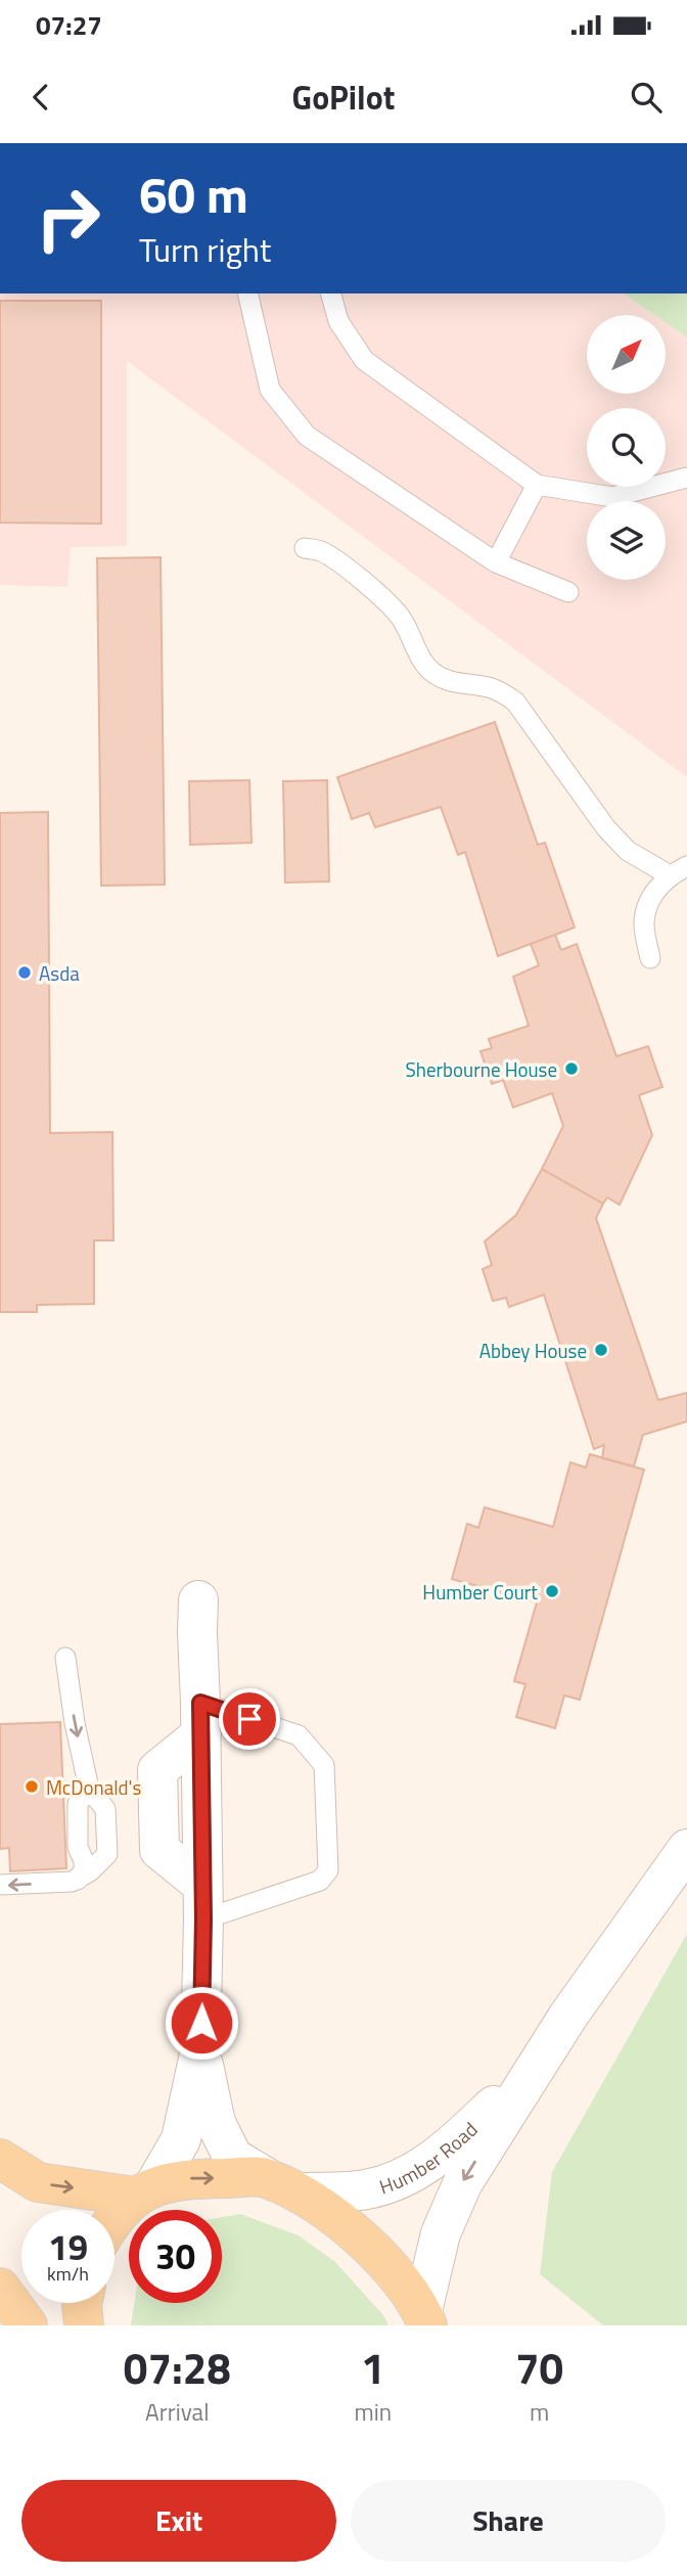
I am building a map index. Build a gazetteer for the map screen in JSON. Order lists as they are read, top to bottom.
{
  "streets": {
    "main road": ["Humber Road"]
  },
  "places": [
    "Asda",
    "Sherbourne House",
    "Abbey House",
    "Humber Court",
    "McDonald's"
  ],
  "north": "top right",
  "page": {
    "status": "07:27",
    "header": "GoPilot",
    "turn": ["60 m", "Turn right"],
    "speed": "19 km/h",
    "limit": "30",
    "eta": [
      "07:28",
      "Arrival",
      "1",
      "min",
      "70",
      "m"
    ],
    "buttons": ["Exit", "Share"]
  }
}
